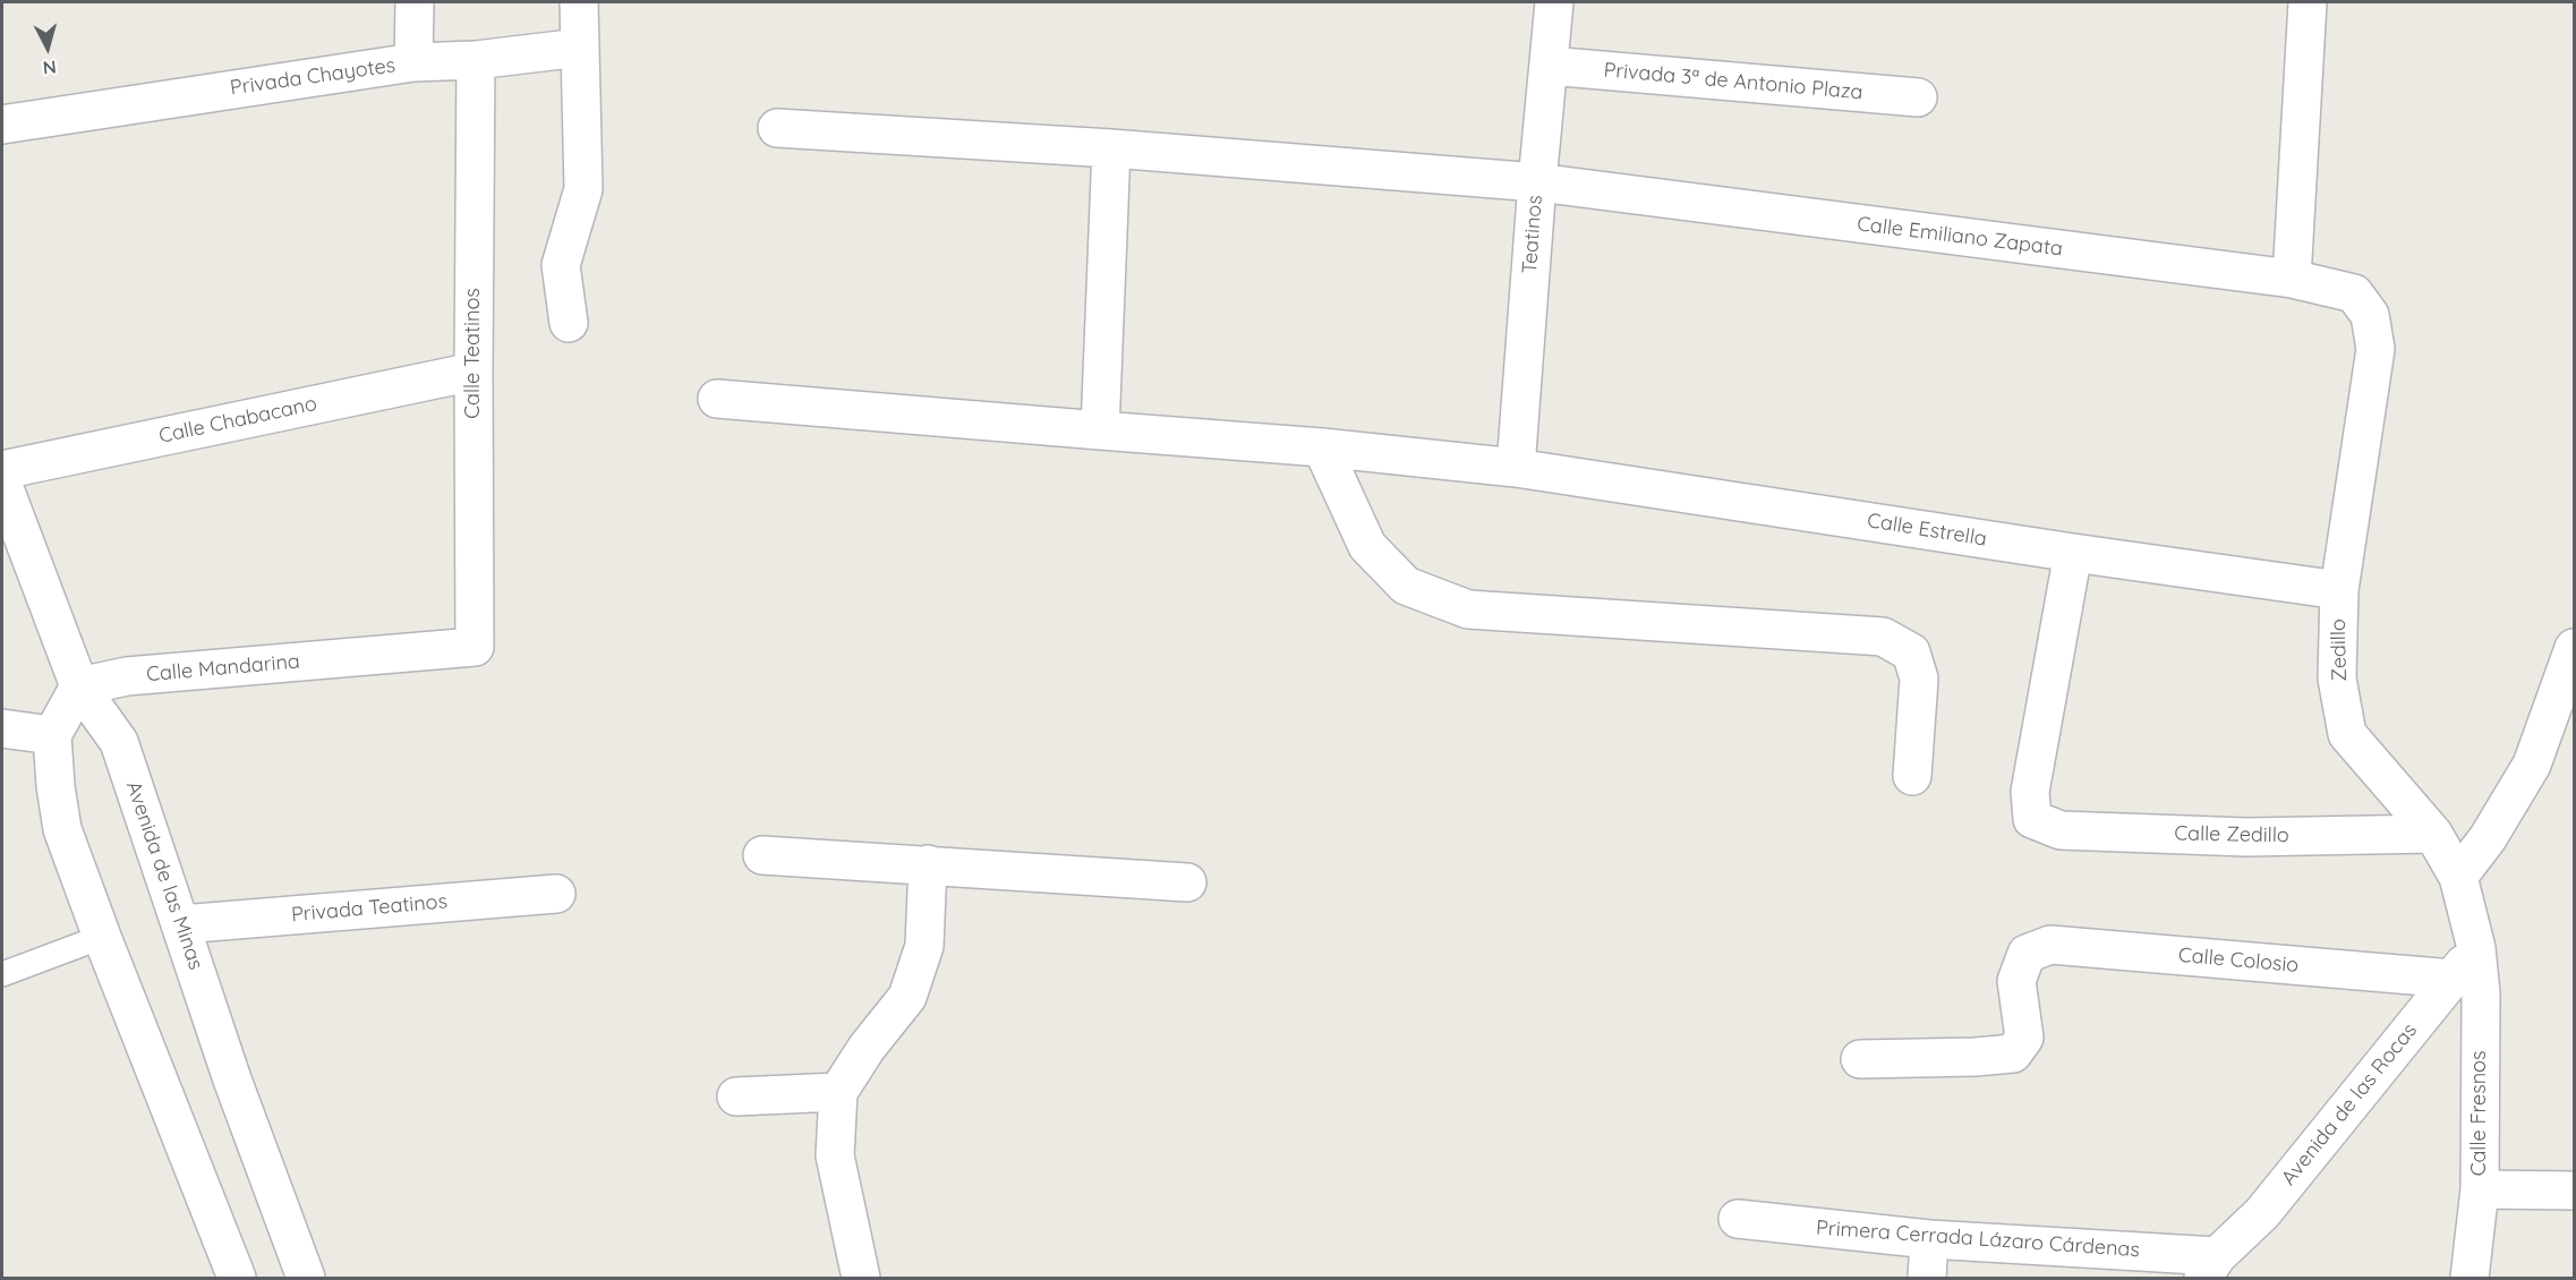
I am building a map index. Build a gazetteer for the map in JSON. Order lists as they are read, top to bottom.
{
  "streets": {
    "street": [
      "Privada Chayotes",
      "Privada 3ª de Antonio Plaza",
      "Teatinos",
      "Calle Emiliano Zapata",
      "Calle Teatinos",
      "Calle Chabacano",
      "Calle Estrella",
      "Zedillo",
      "Calle Mandarina",
      "Calle Zedillo",
      "Avenida de las Minas",
      "Privada Teatinos",
      "Calle Colosio",
      "Avenida de las Rocas",
      "Calle Fresnos",
      "Primera Cerrada Lázaro Cárdenas"
    ]
  },
  "crossings": [
    ["Privada Chayotes", "Calle Teatinos"],
    ["Privada 3ª de Antonio Plaza", "Teatinos"],
    ["Teatinos", "Calle Emiliano Zapata"],
    ["Teatinos", "Calle Estrella"],
    ["Calle Emiliano Zapata", "Zedillo"],
    ["Calle Teatinos", "Calle Chabacano"],
    ["Calle Teatinos", "Calle Mandarina"],
    ["Calle Estrella", "Zedillo"],
    ["Calle Estrella", "Calle Zedillo"],
    ["Zedillo", "Calle Zedillo"],
    ["Zedillo", "Avenida de las Rocas"],
    ["Zedillo", "Calle Fresnos"],
    ["Calle Mandarina", "Avenida de las Minas"],
    ["Avenida de las Minas", "Privada Teatinos"],
    ["Calle Colosio", "Avenida de las Rocas"],
    ["Avenida de las Rocas", "Calle Fresnos"],
    ["Avenida de las Rocas", "Primera Cerrada Lázaro Cárdenas"]
  ],
  "north": "bottom"
}
